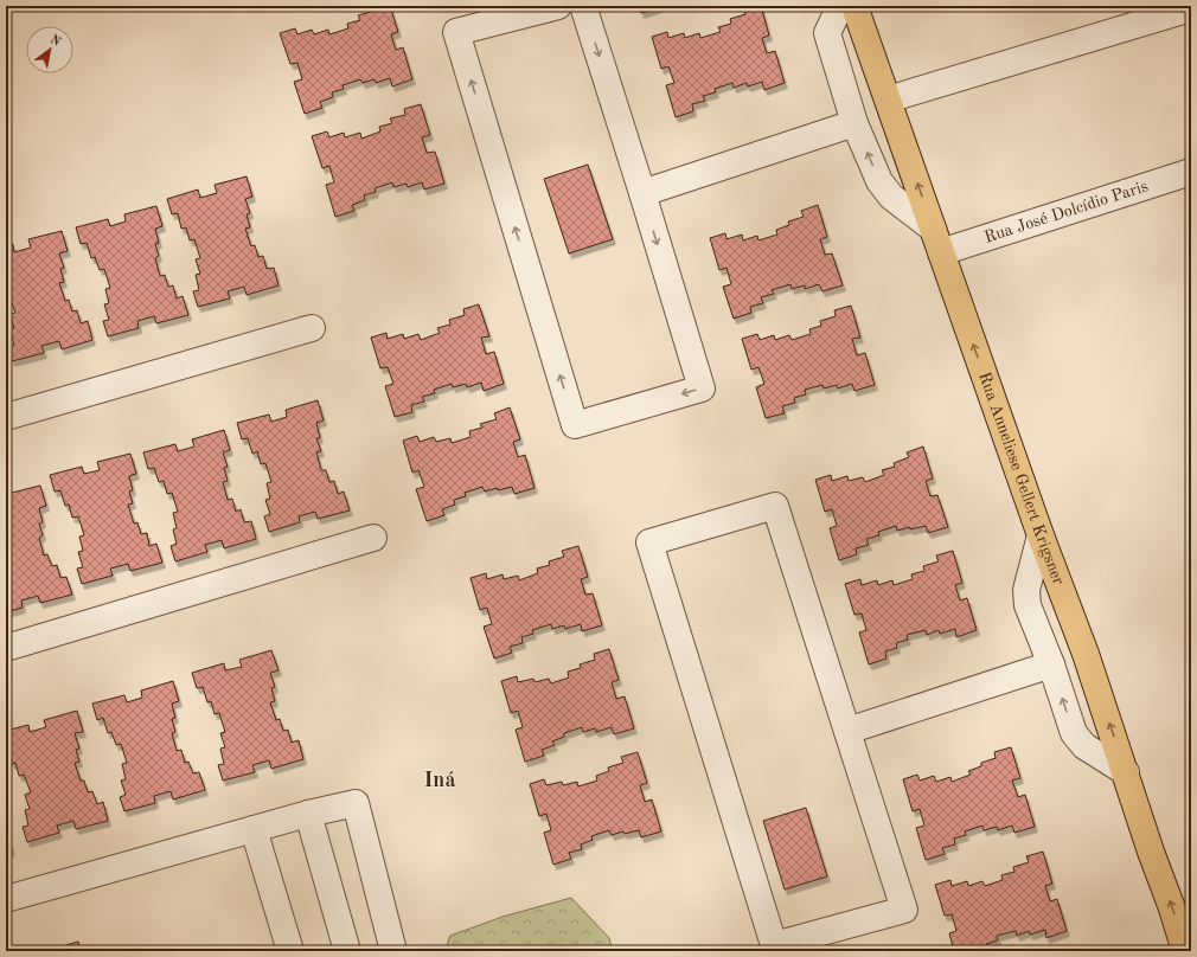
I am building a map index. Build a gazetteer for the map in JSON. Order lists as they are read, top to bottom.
{
  "streets": {
    "main road": ["Rua Anneliese Gellert Krigsner"],
    "street": ["Rua José Dolcídio Paris"]
  },
  "crossings": [
    ["Rua José Dolcídio Paris", "Rua Anneliese Gellert Krigsner"]
  ],
  "one_way": ["Rua Anneliese Gellert Krigsner"],
  "districts": ["Iná"],
  "north": "top right"
}
